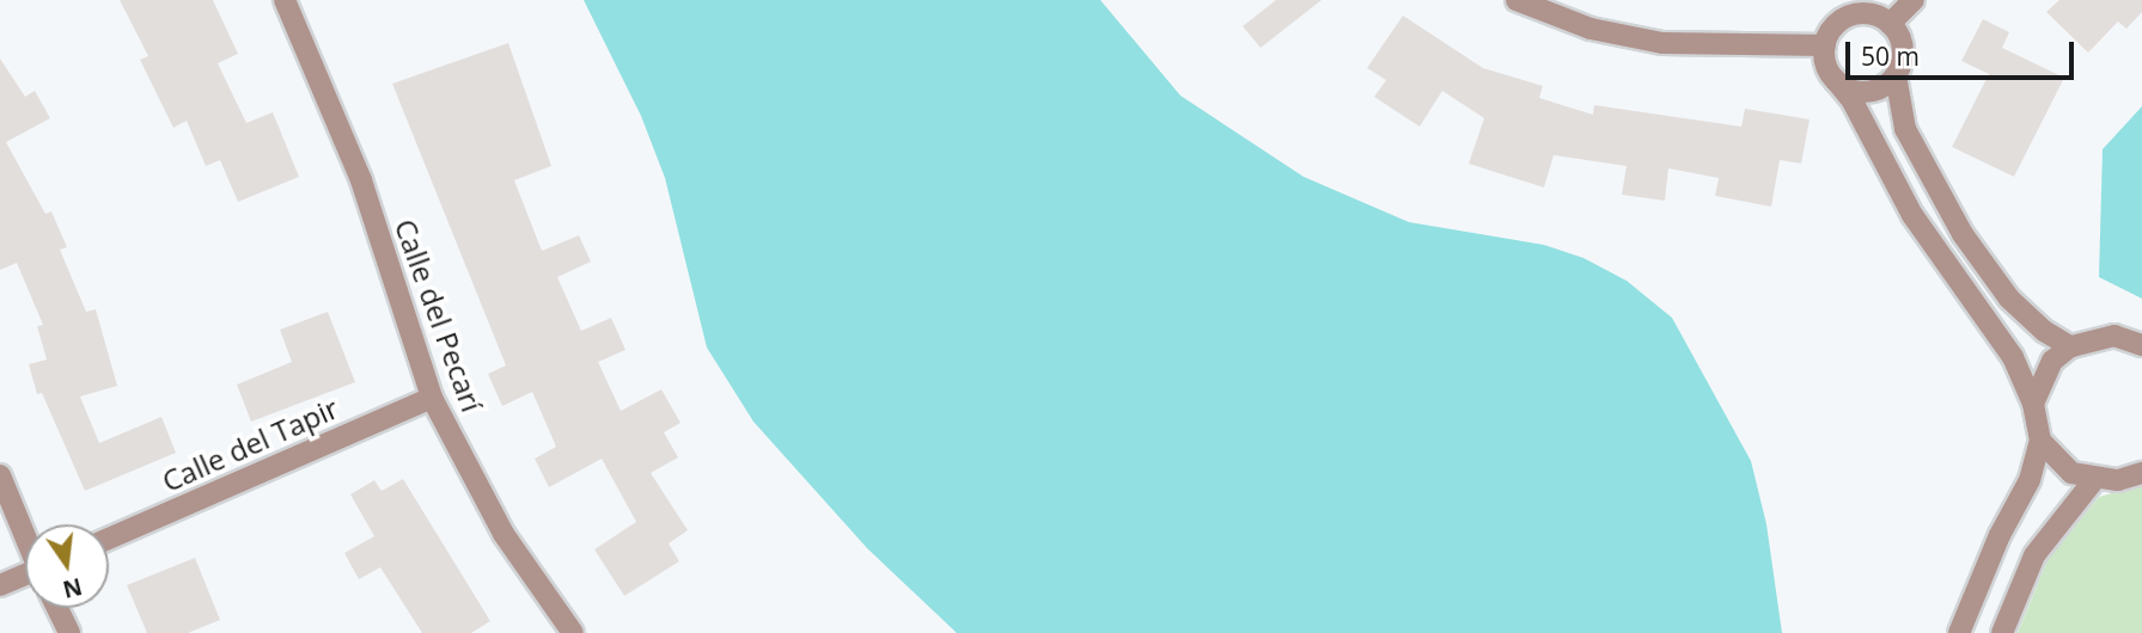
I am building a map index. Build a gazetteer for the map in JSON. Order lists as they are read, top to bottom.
{
  "streets": {
    "street": ["Calle del Pecarí", "Calle del Tapir"]
  },
  "crossings": [
    ["Calle del Pecarí", "Calle del Tapir"]
  ],
  "scale_bar": "50 m",
  "north": "bottom"
}
